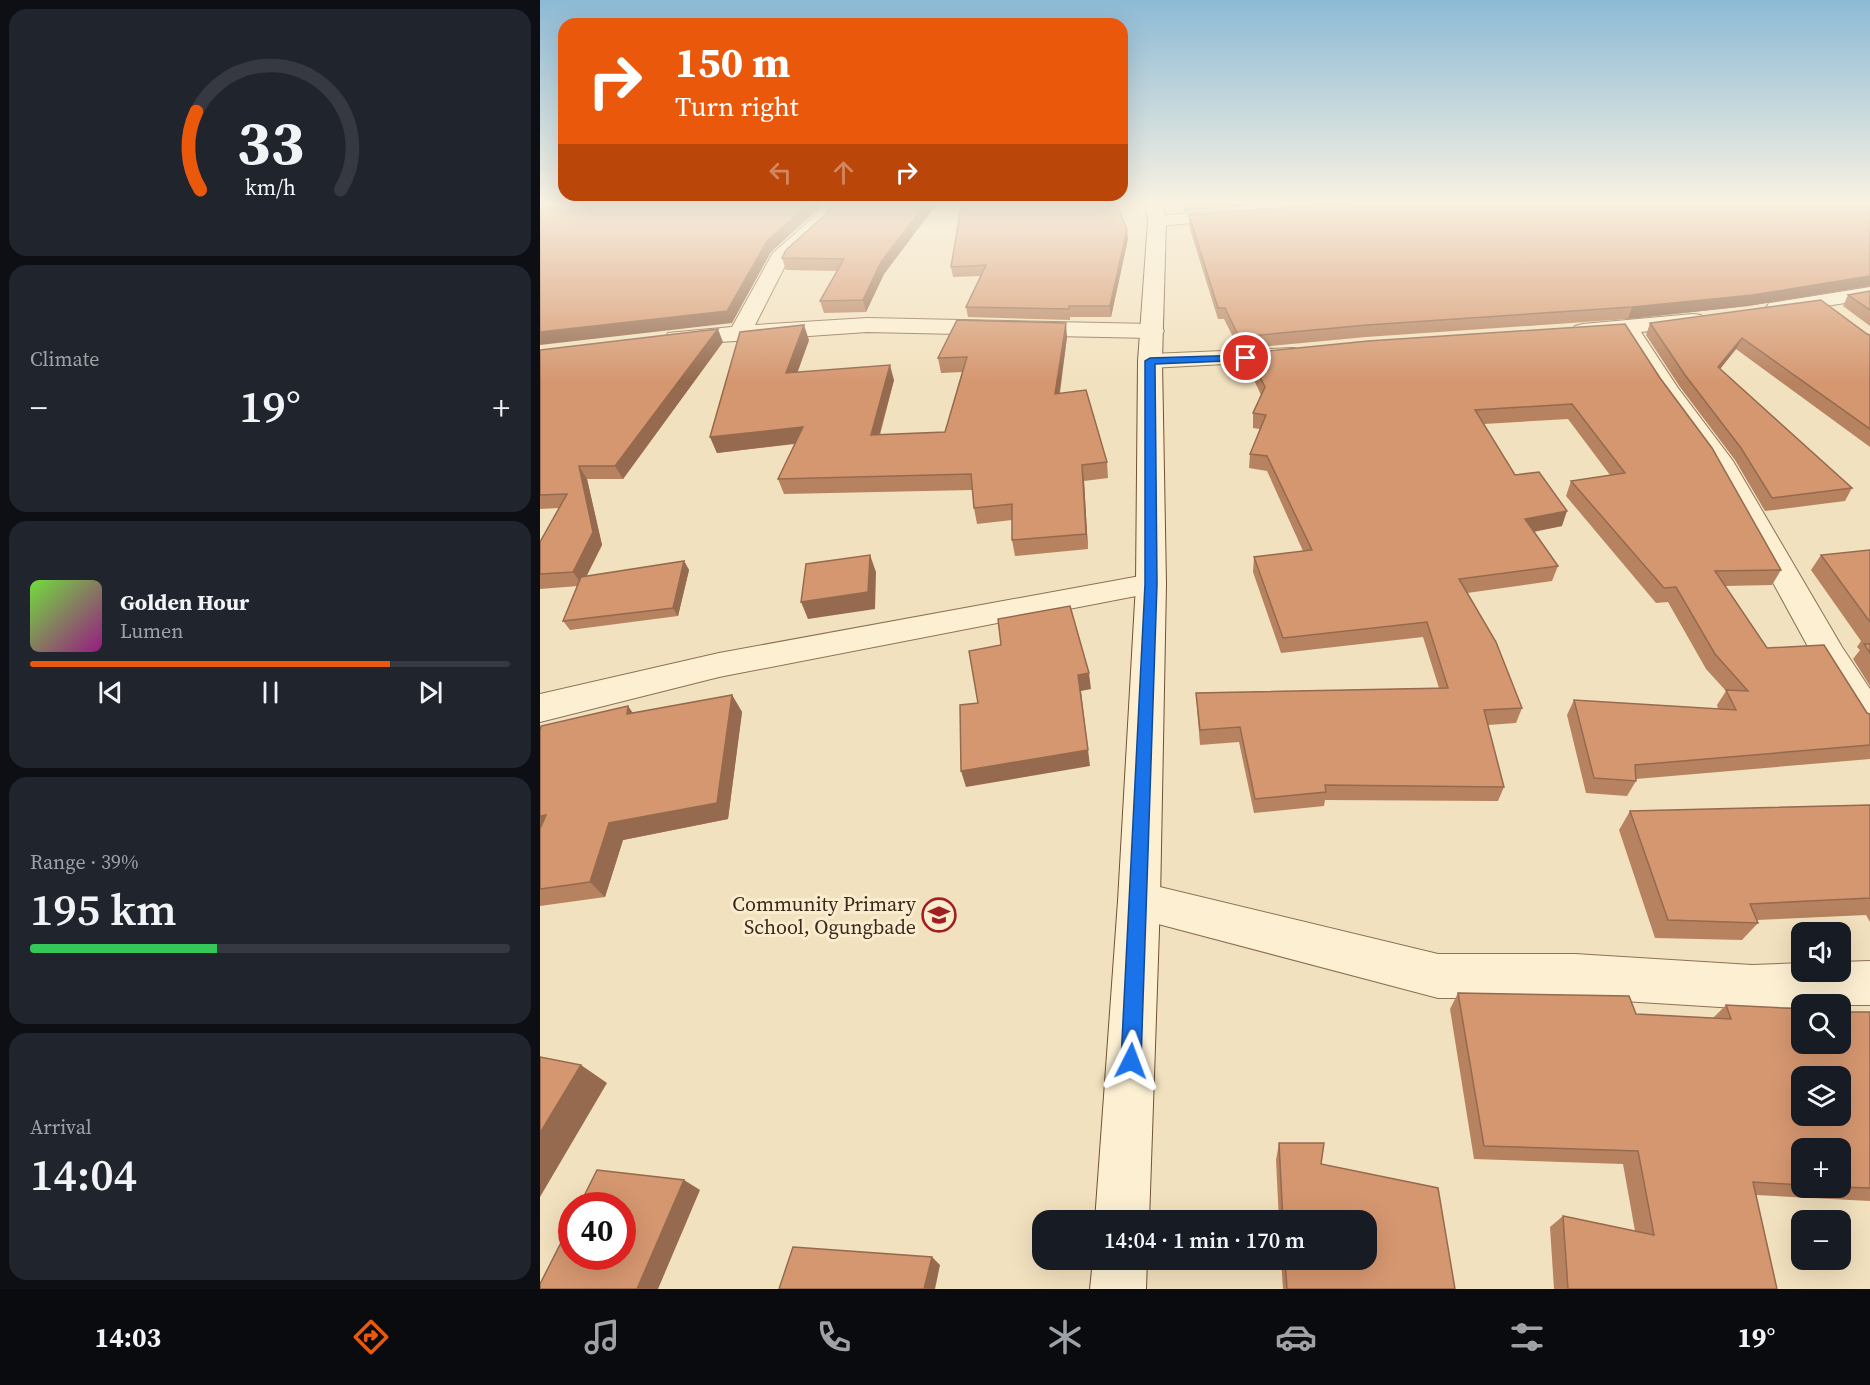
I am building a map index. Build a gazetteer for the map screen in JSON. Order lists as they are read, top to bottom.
{
  "places": {
    "school or university": ["Community Primary School, Ogungbade"]
  },
  "page": {
    "turn": ["150 m", "Turn right"],
    "tile": [
      "Climate",
      ["Range · 39%", "195 km"],
      ["Arrival", "14:04"]
    ],
    "heat": ["−", "19°", "+"],
    "song": ["Golden Hour", "Lumen"],
    "map_buttons": ["+", "−"],
    "limit": "40",
    "trip": "14:04 · 1 min · 170 m",
    "tabs": ["14:03", "19°"],
    "gauge": ["33", "km/h"]
  }
}
